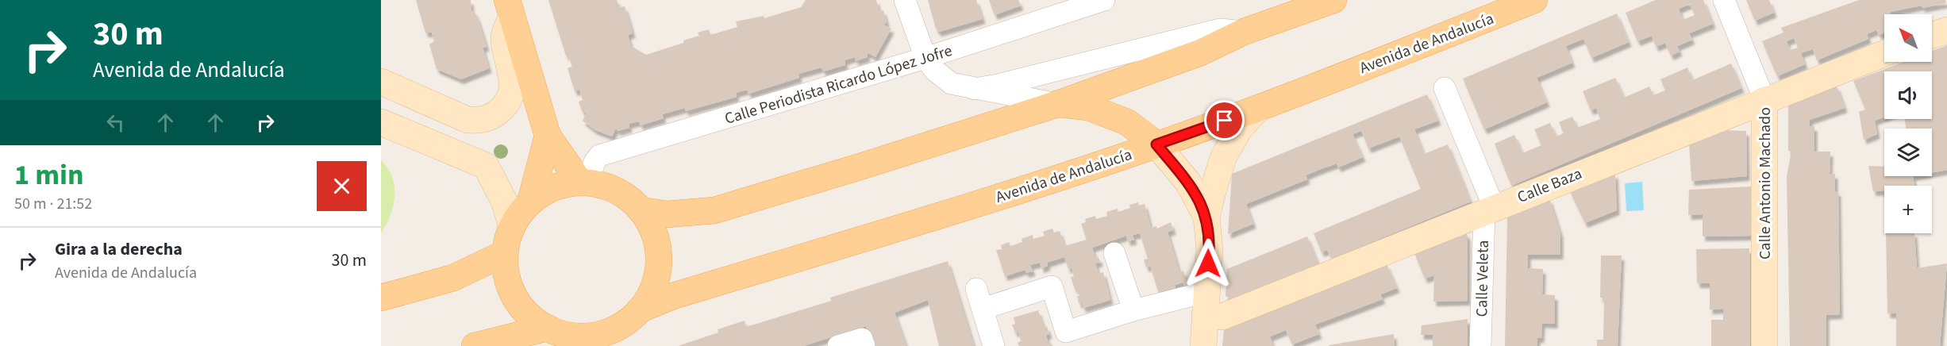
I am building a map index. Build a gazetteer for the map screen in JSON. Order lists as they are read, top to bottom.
{
  "streets": {
    "main road": ["Avenida de Andalucía"],
    "street": [
      "Calle Periodista Ricardo López Jofre",
      "Calle Antonio Machado",
      "Calle Baza",
      "Calle Veleta"
    ]
  },
  "crossings": [
    ["Avenida de Andalucía", "Calle Periodista Ricardo López Jofre"],
    ["Calle Antonio Machado", "Calle Baza"],
    ["Calle Baza", "Calle Veleta"]
  ],
  "north": "top left",
  "page": {
    "turn": ["30 m", "Avenida de Andalucía"],
    "map_buttons": "+",
    "heading": ["1 min", "50 m · 21:52"],
    "list": [
      {
        "name": "Gira a la derecha",
        "note": "Avenida de Andalucía",
        "value": "30 m"
      }
    ]
  }
}
